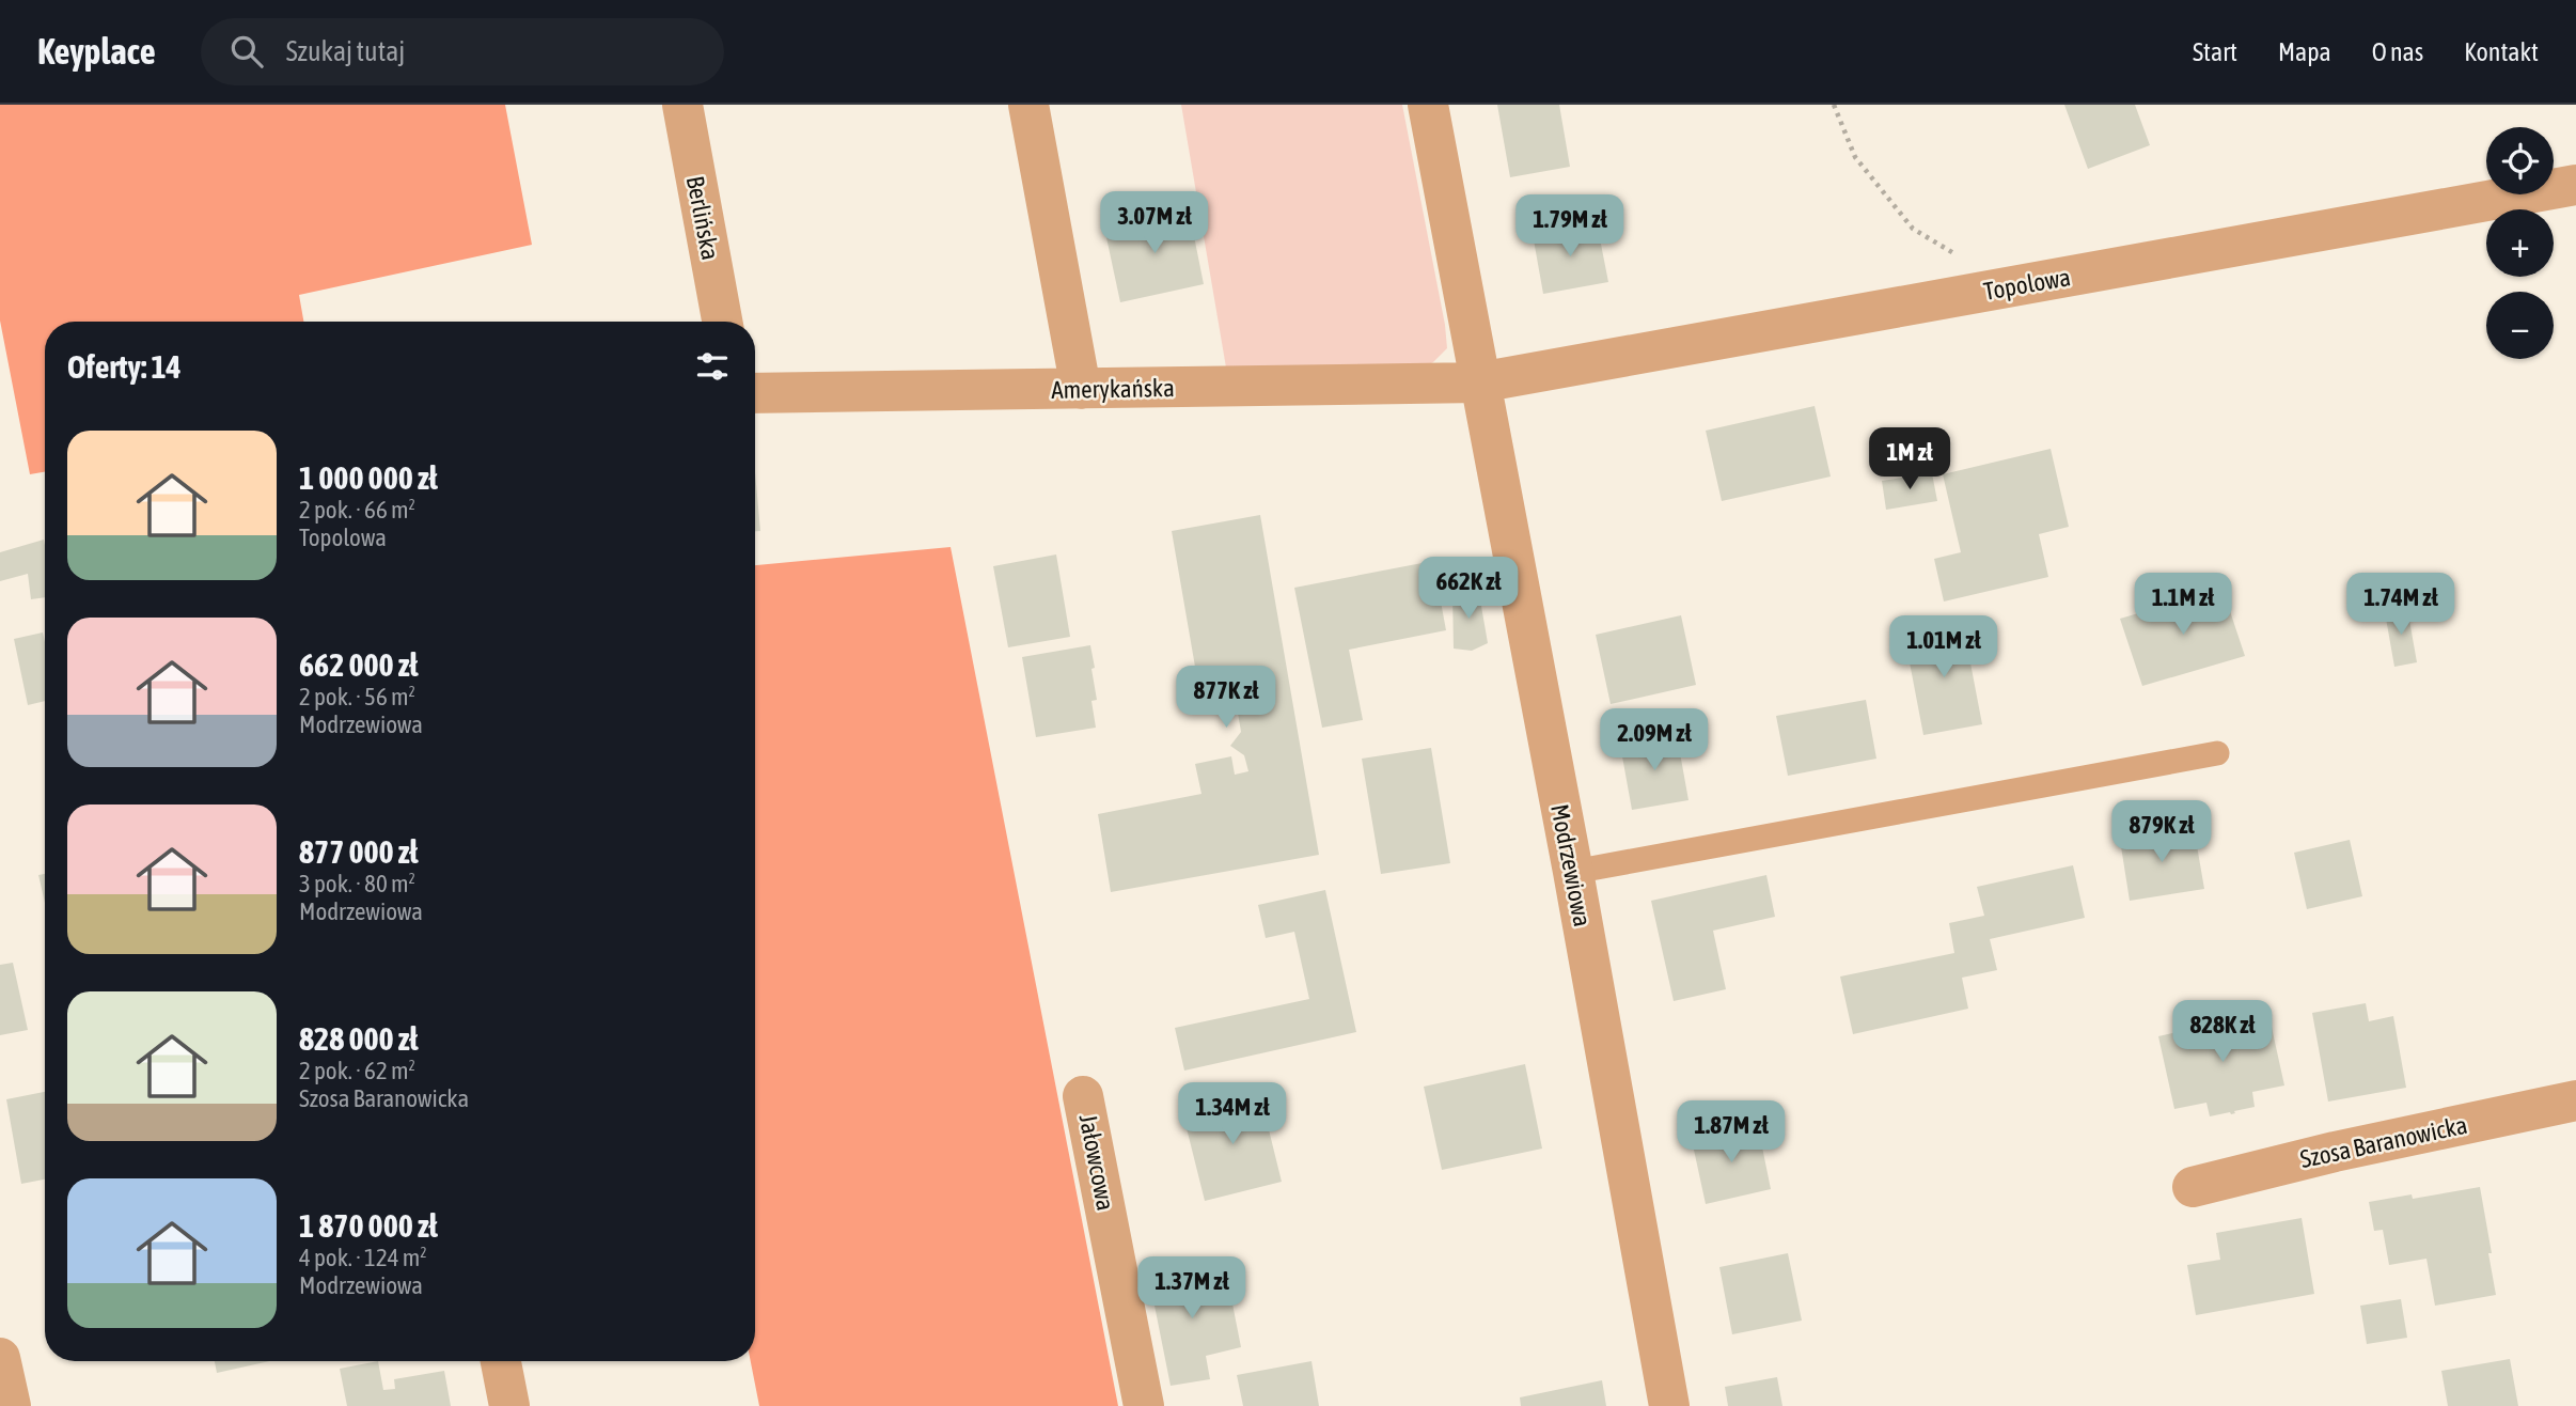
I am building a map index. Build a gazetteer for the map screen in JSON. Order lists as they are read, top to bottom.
{
  "streets": {
    "street": [
      "Berlińska",
      "Topolowa",
      "Amerykańska",
      "Modrzewiowa",
      "Szosa Baranowicka",
      "Jałowcowa"
    ]
  },
  "crossings": [
    ["Topolowa", "Amerykańska"],
    ["Topolowa", "Modrzewiowa"],
    ["Amerykańska", "Modrzewiowa"]
  ],
  "page": {
    "header": "Keyplace",
    "search": "Szukaj tutaj",
    "nav": [
      "Start",
      "Mapa",
      "O nas",
      "Kontakt"
    ],
    "map_buttons": ["+", "−"],
    "price": [
      "3.07M zł",
      "1.79M zł",
      "1M zł",
      "662K zł",
      "1.1M zł",
      "1.74M zł",
      "1.01M zł",
      "877K zł",
      "2.09M zł",
      "879K zł",
      "828K zł",
      "1.34M zł",
      "1.87M zł",
      "1.37M zł"
    ],
    "heading": "Oferty: 14",
    "list": [
      {
        "name": "1 000 000 zł",
        "note": "2 pok. · 66 m² · Topolowa"
      },
      {
        "name": "662 000 zł",
        "note": "2 pok. · 56 m² · Modrzewiowa"
      },
      {
        "name": "877 000 zł",
        "note": "3 pok. · 80 m² · Modrzewiowa"
      },
      {
        "name": "828 000 zł",
        "note": "2 pok. · 62 m² · Szosa Baranowicka"
      },
      {
        "name": "1 870 000 zł",
        "note": "4 pok. · 124 m² · Modrzewiowa"
      }
    ]
  }
}
